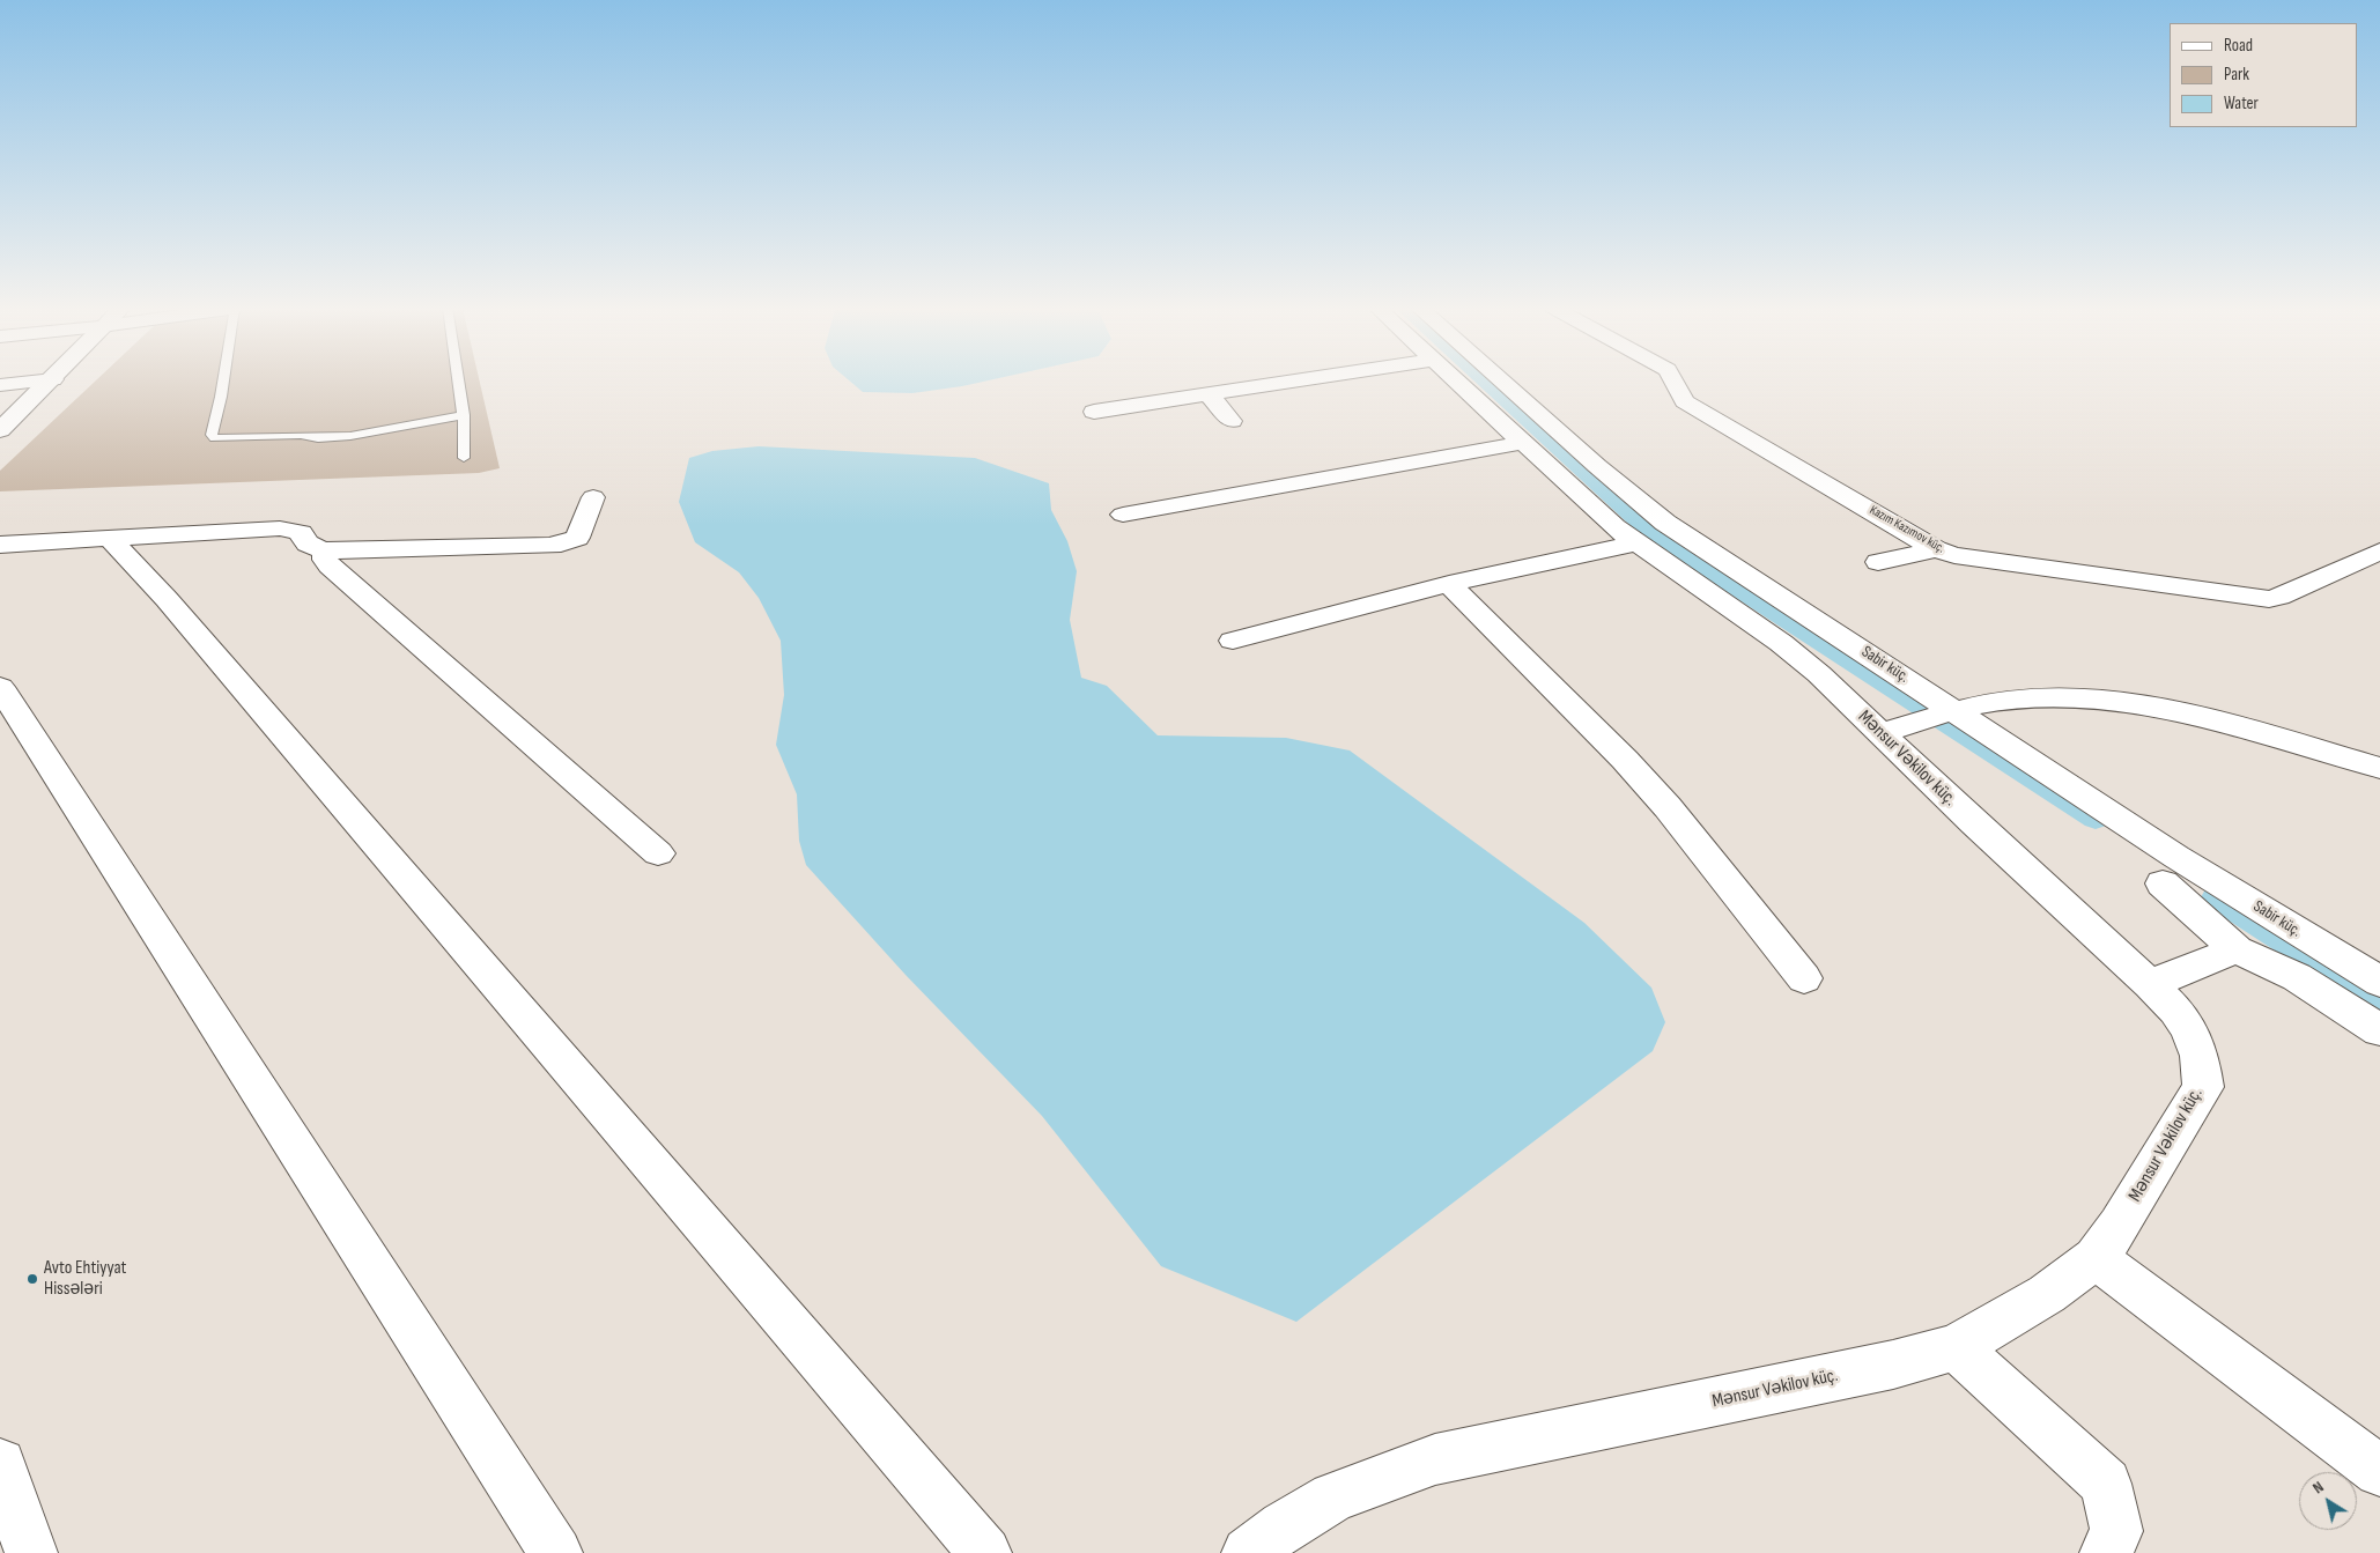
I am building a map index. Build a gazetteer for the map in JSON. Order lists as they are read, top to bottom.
{
  "streets": {
    "street": ["Kazım Kazımov küç.", "Sabir küç.", "Mənsur Vəkilov küç."]
  },
  "places": ["Avto Ehtiyyat Hissələri"],
  "legend": ["Road", "Park", "Water"],
  "north": "top left"
}
